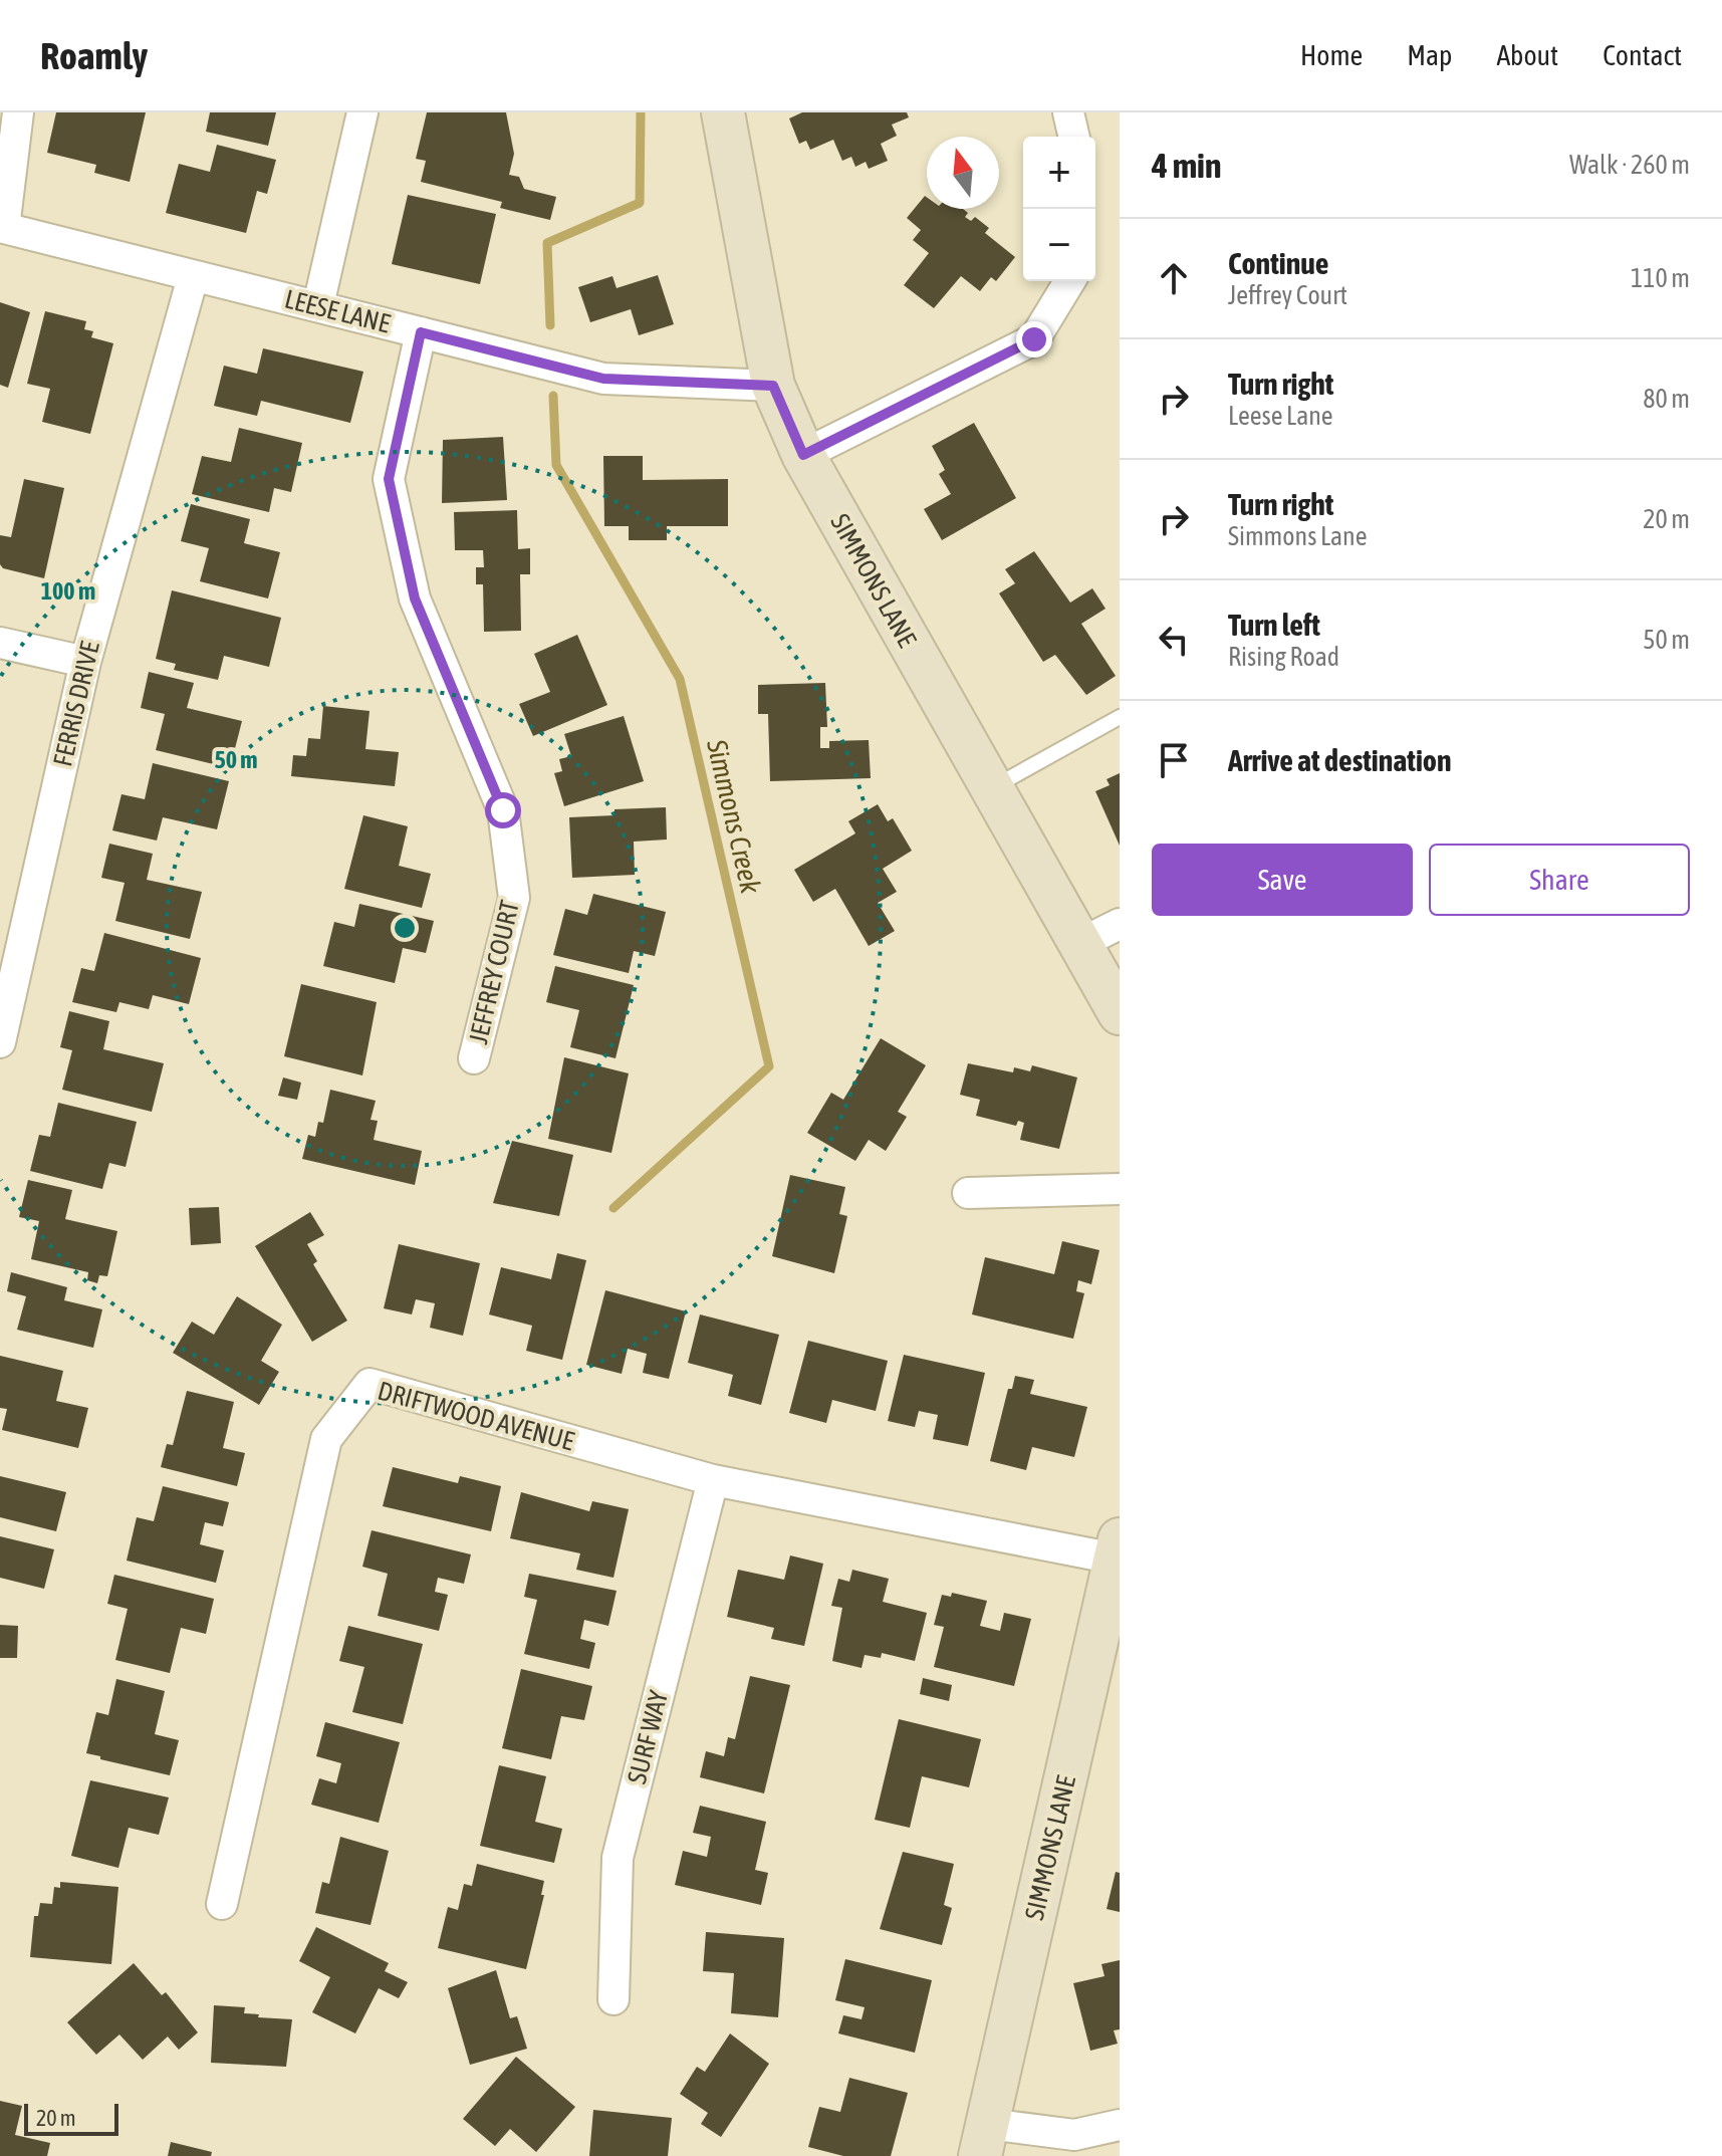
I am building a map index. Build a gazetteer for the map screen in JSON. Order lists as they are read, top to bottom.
{
  "streets": {
    "street": [
      "LEESE LANE",
      "SIMMONS LANE",
      "FERRIS DRIVE",
      "JEFFREY COURT",
      "DRIFTWOOD AVENUE",
      "SURF WAY"
    ]
  },
  "crossings": [
    ["LEESE LANE", "SIMMONS LANE"],
    ["LEESE LANE", "FERRIS DRIVE"],
    ["LEESE LANE", "JEFFREY COURT"],
    ["SIMMONS LANE", "DRIFTWOOD AVENUE"],
    ["DRIFTWOOD AVENUE", "SURF WAY"]
  ],
  "water": ["Simmons Creek"],
  "scale_bar": "20 m",
  "north": "top",
  "page": {
    "header": "Roamly",
    "nav": [
      "Home",
      "Map",
      "About",
      "Contact"
    ],
    "heading": ["4 min", "Walk · 260 m"],
    "map_buttons": ["+", "−"],
    "list": [
      ["Continue", "Jeffrey Court", "110 m"],
      ["Turn right", "Leese Lane", "80 m"],
      ["Turn right", "Simmons Lane", "20 m"],
      ["Turn left", "Rising Road", "50 m"],
      "Arrive at destination"
    ],
    "buttons": ["Save", "Share"],
    "scale": "20 m"
  },
  "rings": ["100 m", "50 m"]
}
